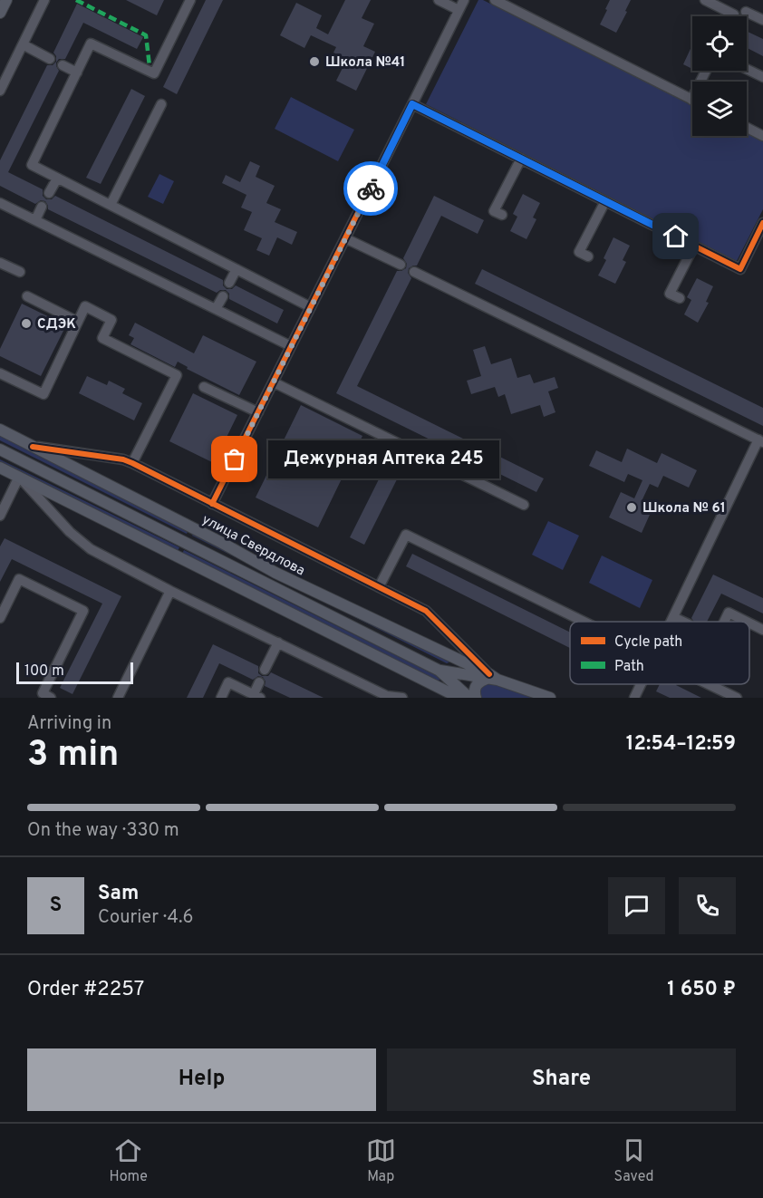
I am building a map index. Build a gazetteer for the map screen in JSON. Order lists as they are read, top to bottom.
{
  "streets": {
    "main road": ["улица Свердлова"]
  },
  "places": [
    "Школа №41",
    "СДЭК",
    "Дежурная Аптека 245",
    "Школа № 61"
  ],
  "legend": ["Cycle path", "Path"],
  "scale_bar": "100 m",
  "page": {
    "bubble": "Дежурная Аптека 245",
    "scale": "100 m",
    "heading": ["3 min", "Arriving in", "12:54–12:59"],
    "panel": [
      "Sam",
      "Courier · 4.6",
      "Order #2257",
      "1 650 ₽"
    ],
    "bar": "On the way · 330 m",
    "round": "S",
    "buttons": ["Help", "Share"],
    "tabs": ["Home", "Map", "Saved"]
  }
}
